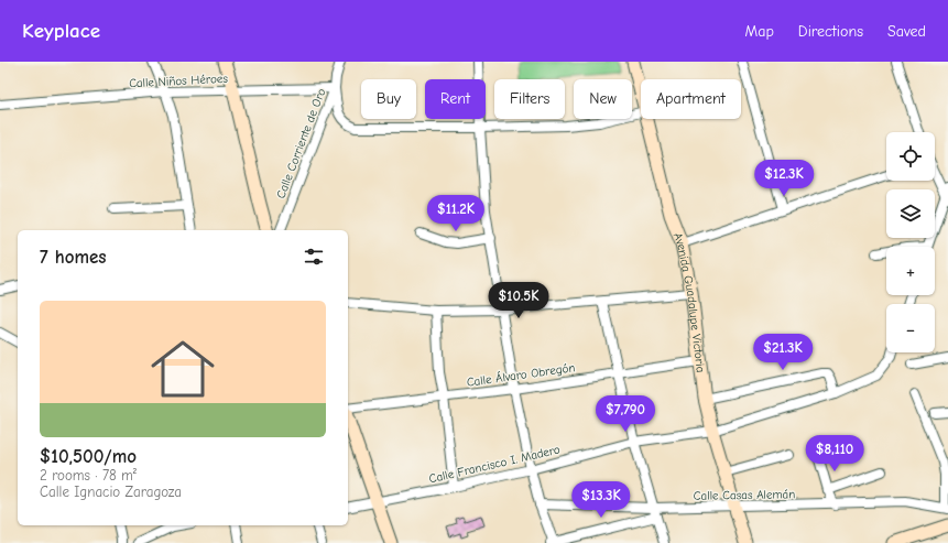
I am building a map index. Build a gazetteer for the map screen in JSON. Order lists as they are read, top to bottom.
{
  "streets": {
    "street": [
      "Calle Niños Héroes",
      "Calle Corriente de Oro",
      "Avenida Guadalupe Victoria",
      "Calle Álvaro Obregón",
      "Calle Francisco I. Madero",
      "Calle Casas Alemán"
    ]
  },
  "crossings": [
    ["Calle Niños Héroes", "Calle Corriente de Oro"],
    ["Avenida Guadalupe Victoria", "Calle Álvaro Obregón"],
    ["Avenida Guadalupe Victoria", "Calle Francisco I. Madero"],
    ["Avenida Guadalupe Victoria", "Calle Casas Alemán"]
  ],
  "page": {
    "header": "Keyplace",
    "nav": ["Map", "Directions", "Saved"],
    "chip": [
      "Buy",
      "Rent",
      "Filters",
      "New",
      "Apartment"
    ],
    "map_buttons": ["+", "−"],
    "price": [
      "$12.3K",
      "$11.2K",
      "$10.5K",
      "$21.3K",
      "$7,790",
      "$8,110",
      "$13.3K"
    ],
    "heading": "7 homes",
    "list": [
      {
        "name": "$10,500/mo",
        "note": "2 rooms · 78 m² · Calle Ignacio Zaragoza"
      }
    ]
  }
}
